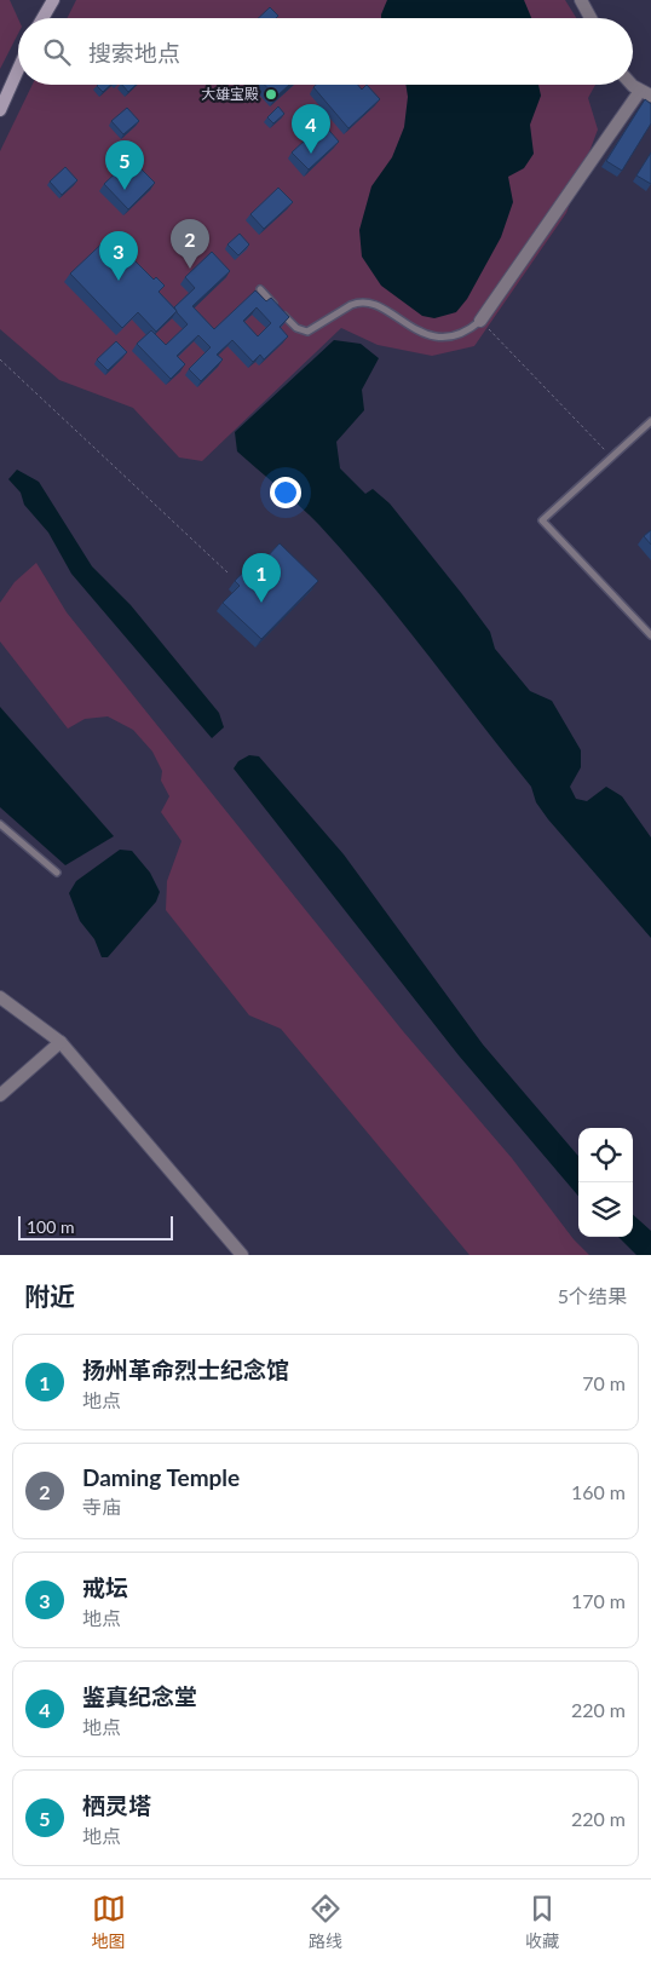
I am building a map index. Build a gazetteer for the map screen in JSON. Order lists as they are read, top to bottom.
{
  "places": ["大雄宝殿"],
  "scale_bar": "100 m",
  "page": {
    "search": "搜索地点",
    "pins": [
      "4",
      "5",
      "2",
      "3",
      "1"
    ],
    "scale": "100 m",
    "heading": ["附近", "5个结果"],
    "list": [
      {
        "mark": "1",
        "name": "扬州革命烈士纪念馆",
        "note": "地点",
        "value": "70 m"
      },
      {
        "mark": "2",
        "name": "Daming Temple",
        "note": "寺庙",
        "value": "160 m"
      },
      {
        "mark": "3",
        "name": "戒坛",
        "note": "地点",
        "value": "170 m"
      },
      {
        "mark": "4",
        "name": "鉴真纪念堂",
        "note": "地点",
        "value": "220 m"
      },
      {
        "mark": "5",
        "name": "栖灵塔",
        "note": "地点",
        "value": "220 m"
      }
    ],
    "nav": ["地图", "路线", "收藏"]
  }
}
